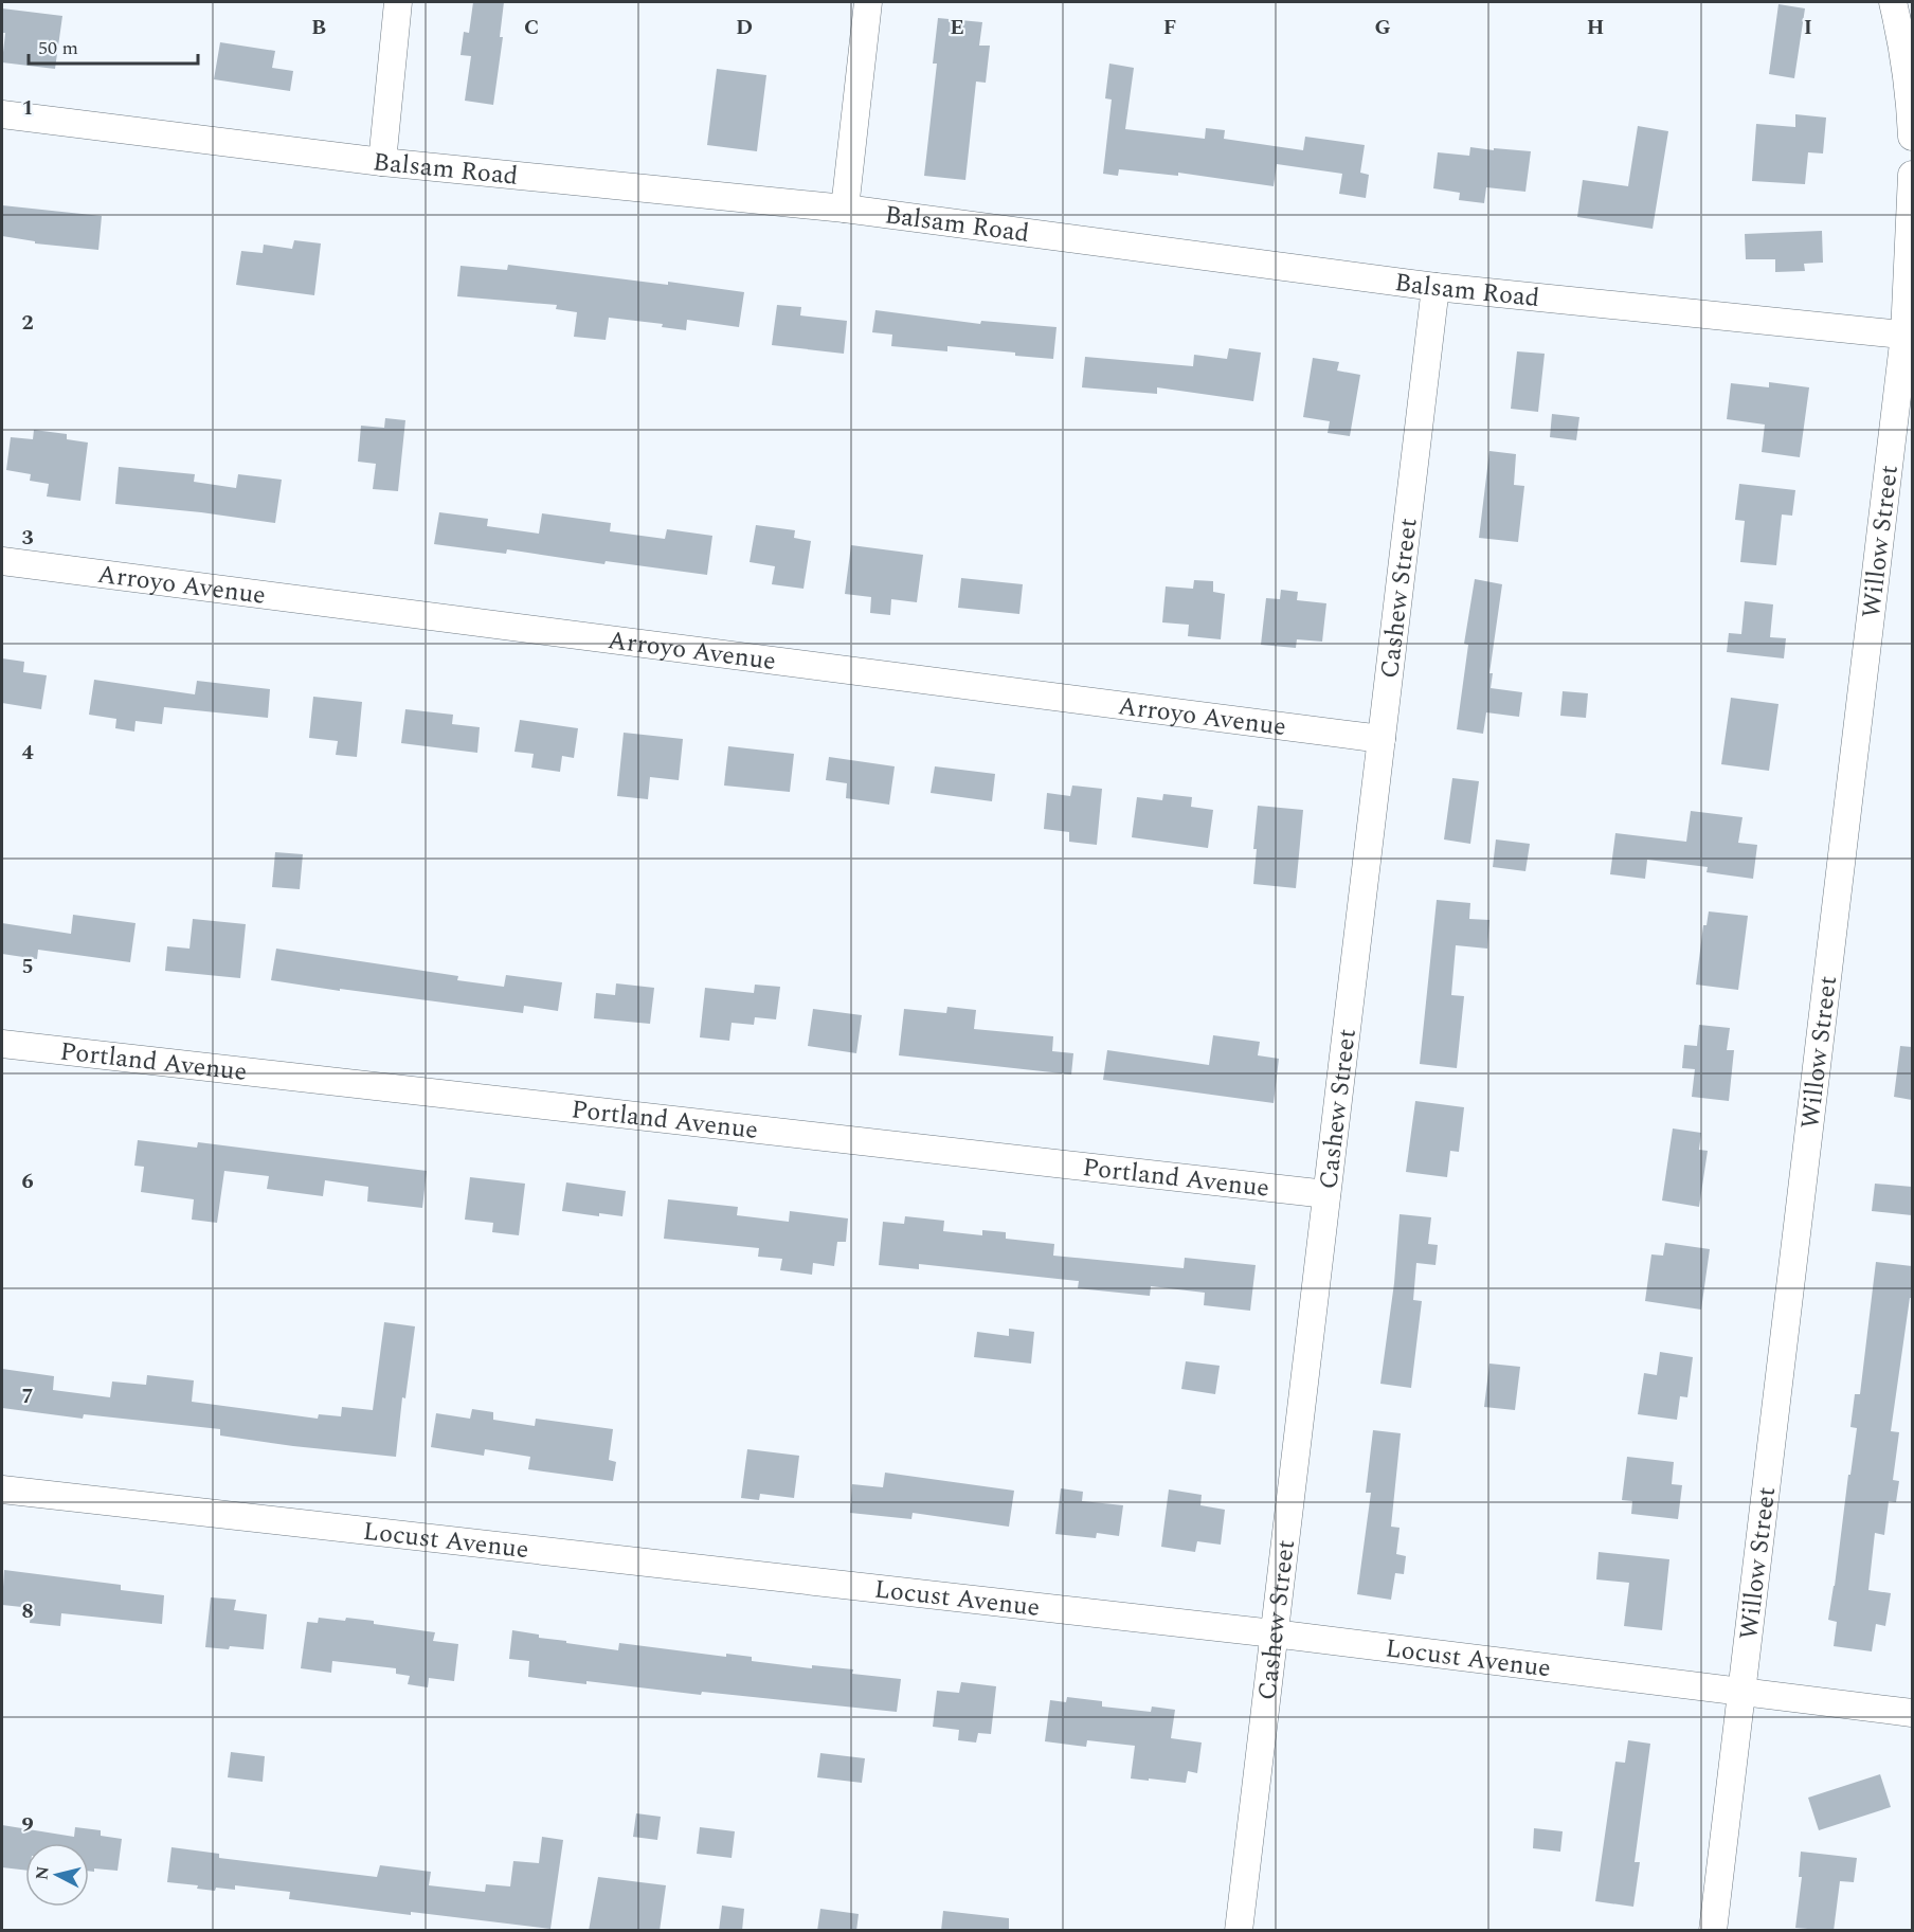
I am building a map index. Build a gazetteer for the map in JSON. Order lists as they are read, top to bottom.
{
  "streets": {
    "street": [
      "Balsam Road",
      "Willow Street",
      "Arroyo Avenue",
      "Cashew Street",
      "Portland Avenue",
      "Locust Avenue"
    ]
  },
  "crossings": [
    ["Balsam Road", "Willow Street"],
    ["Balsam Road", "Cashew Street"],
    ["Willow Street", "Locust Avenue"],
    ["Arroyo Avenue", "Cashew Street"],
    ["Cashew Street", "Portland Avenue"],
    ["Cashew Street", "Locust Avenue"]
  ],
  "scale_bar": "50 m",
  "north": "left",
  "grid": {
    "columns": [
      "B",
      "C",
      "D",
      "E",
      "F",
      "G",
      "H",
      "I"
    ],
    "rows": [
      "1",
      "2",
      "3",
      "4",
      "5",
      "6",
      "7",
      "8",
      "9"
    ]
  }
}
